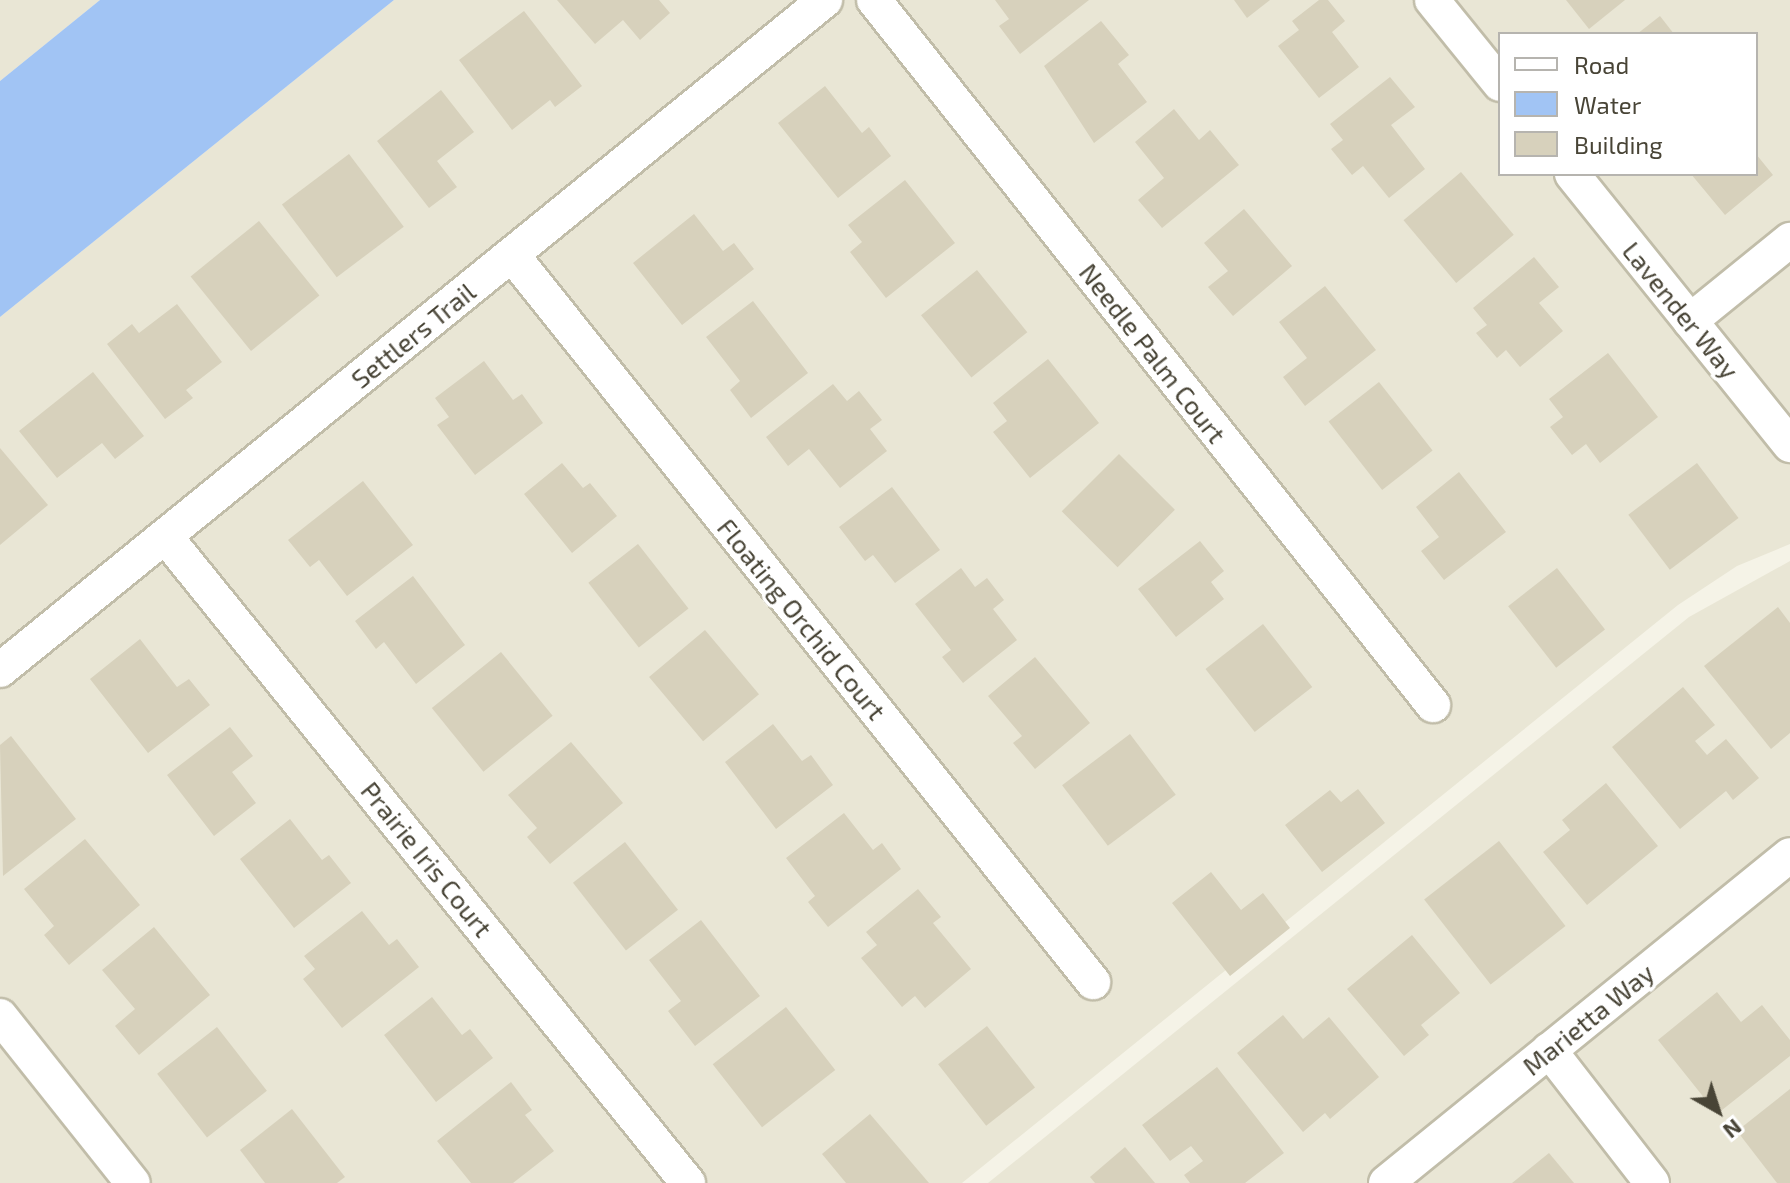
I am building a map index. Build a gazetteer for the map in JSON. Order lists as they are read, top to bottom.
{
  "streets": {
    "street": [
      "Lavender Way",
      "Settlers Trail",
      "Needle Palm Court",
      "Floating Orchid Court",
      "Prairie Iris Court",
      "Marietta Way"
    ]
  },
  "crossings": [
    ["Settlers Trail", "Floating Orchid Court"],
    ["Settlers Trail", "Prairie Iris Court"]
  ],
  "legend": ["Road", "Water", "Building"],
  "north": "bottom right"
}
